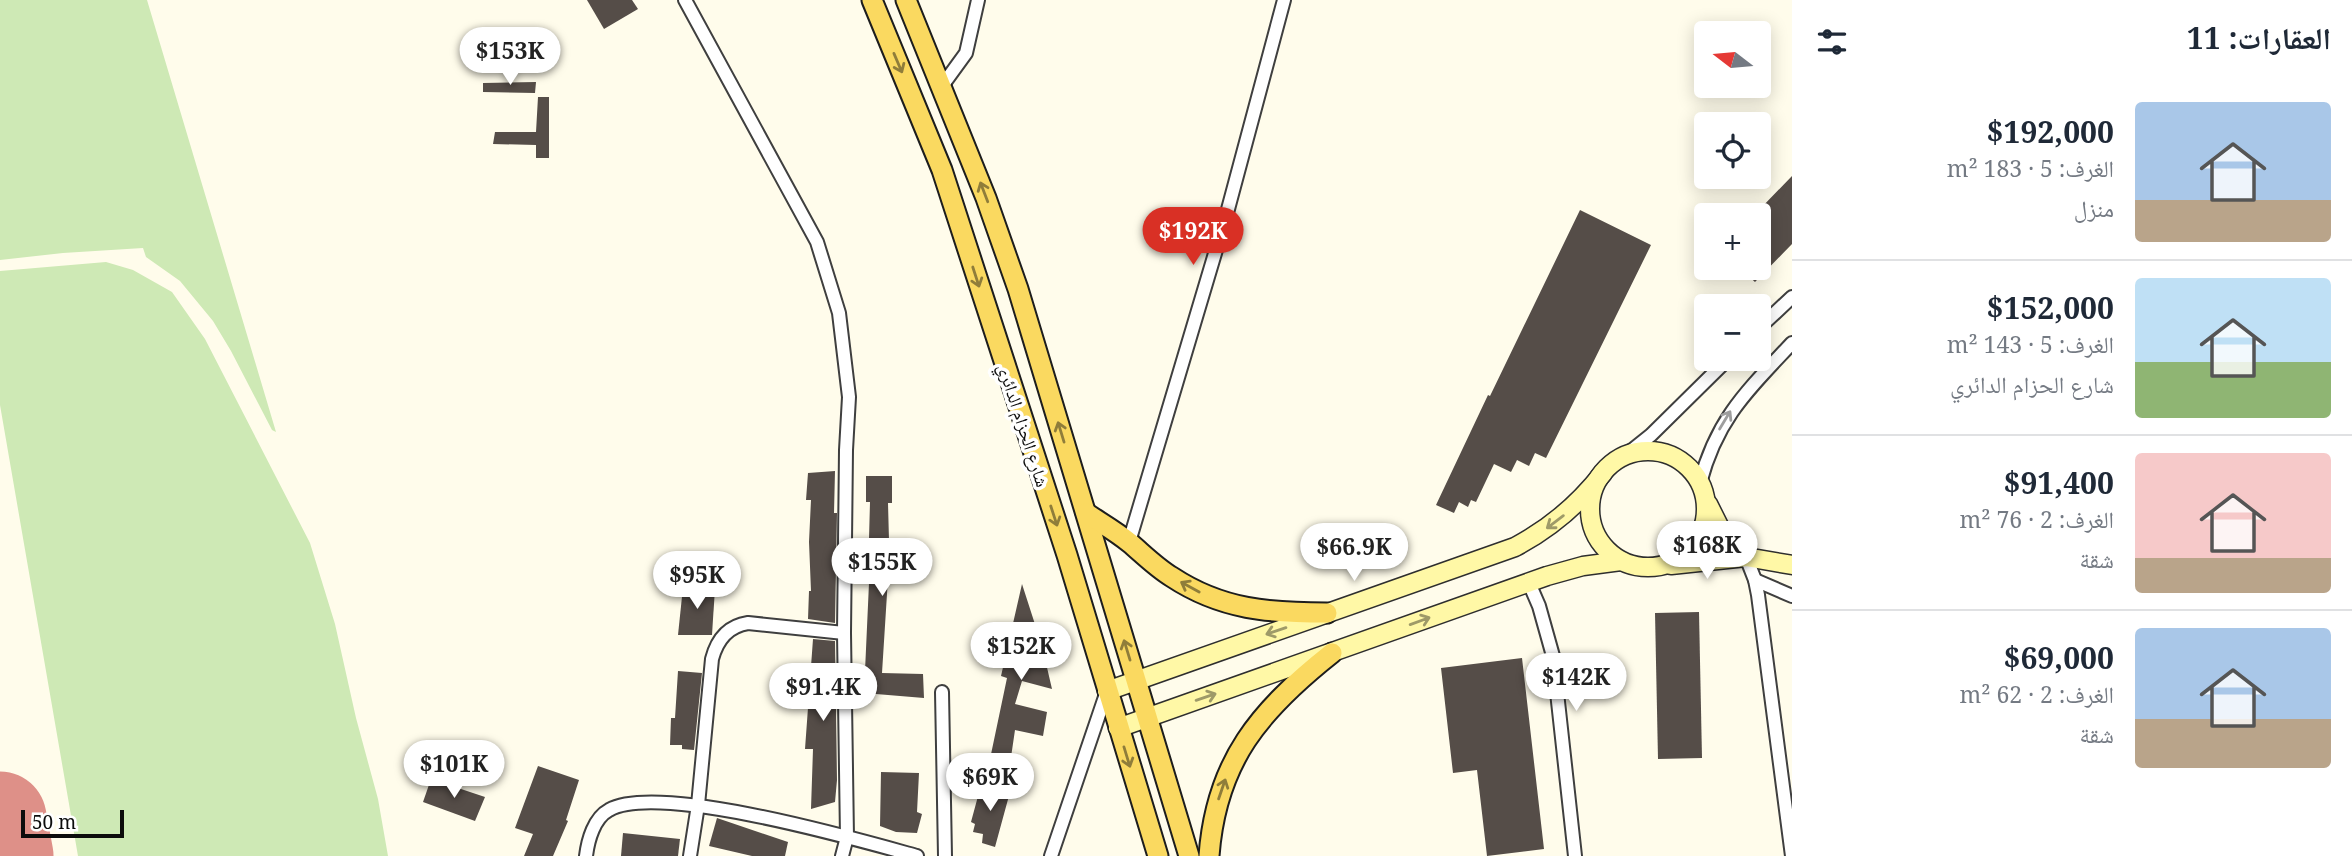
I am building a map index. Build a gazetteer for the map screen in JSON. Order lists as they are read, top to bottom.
{
  "streets": {
    "main road": ["شارع الحزام الدائري"]
  },
  "scale_bar": "50 m",
  "north": "left",
  "page": {
    "heading": "العقارات: 11",
    "map_buttons": ["+", "−"],
    "price": [
      "$153K",
      "$192K",
      "$168K",
      "$66.9K",
      "$155K",
      "$95K",
      "$152K",
      "$142K",
      "$91.4K",
      "$101K",
      "$69K"
    ],
    "list": [
      {
        "name": "$192,000",
        "note": "الغرف: 5 · 183 m² · منزل"
      },
      {
        "name": "$152,000",
        "note": "الغرف: 5 · 143 m² · شارع الحزام الدائري"
      },
      {
        "name": "$91,400",
        "note": "الغرف: 2 · 76 m² · شقة"
      },
      {
        "name": "$69,000",
        "note": "الغرف: 2 · 62 m² · شقة"
      }
    ],
    "scale": "50 m"
  }
}
